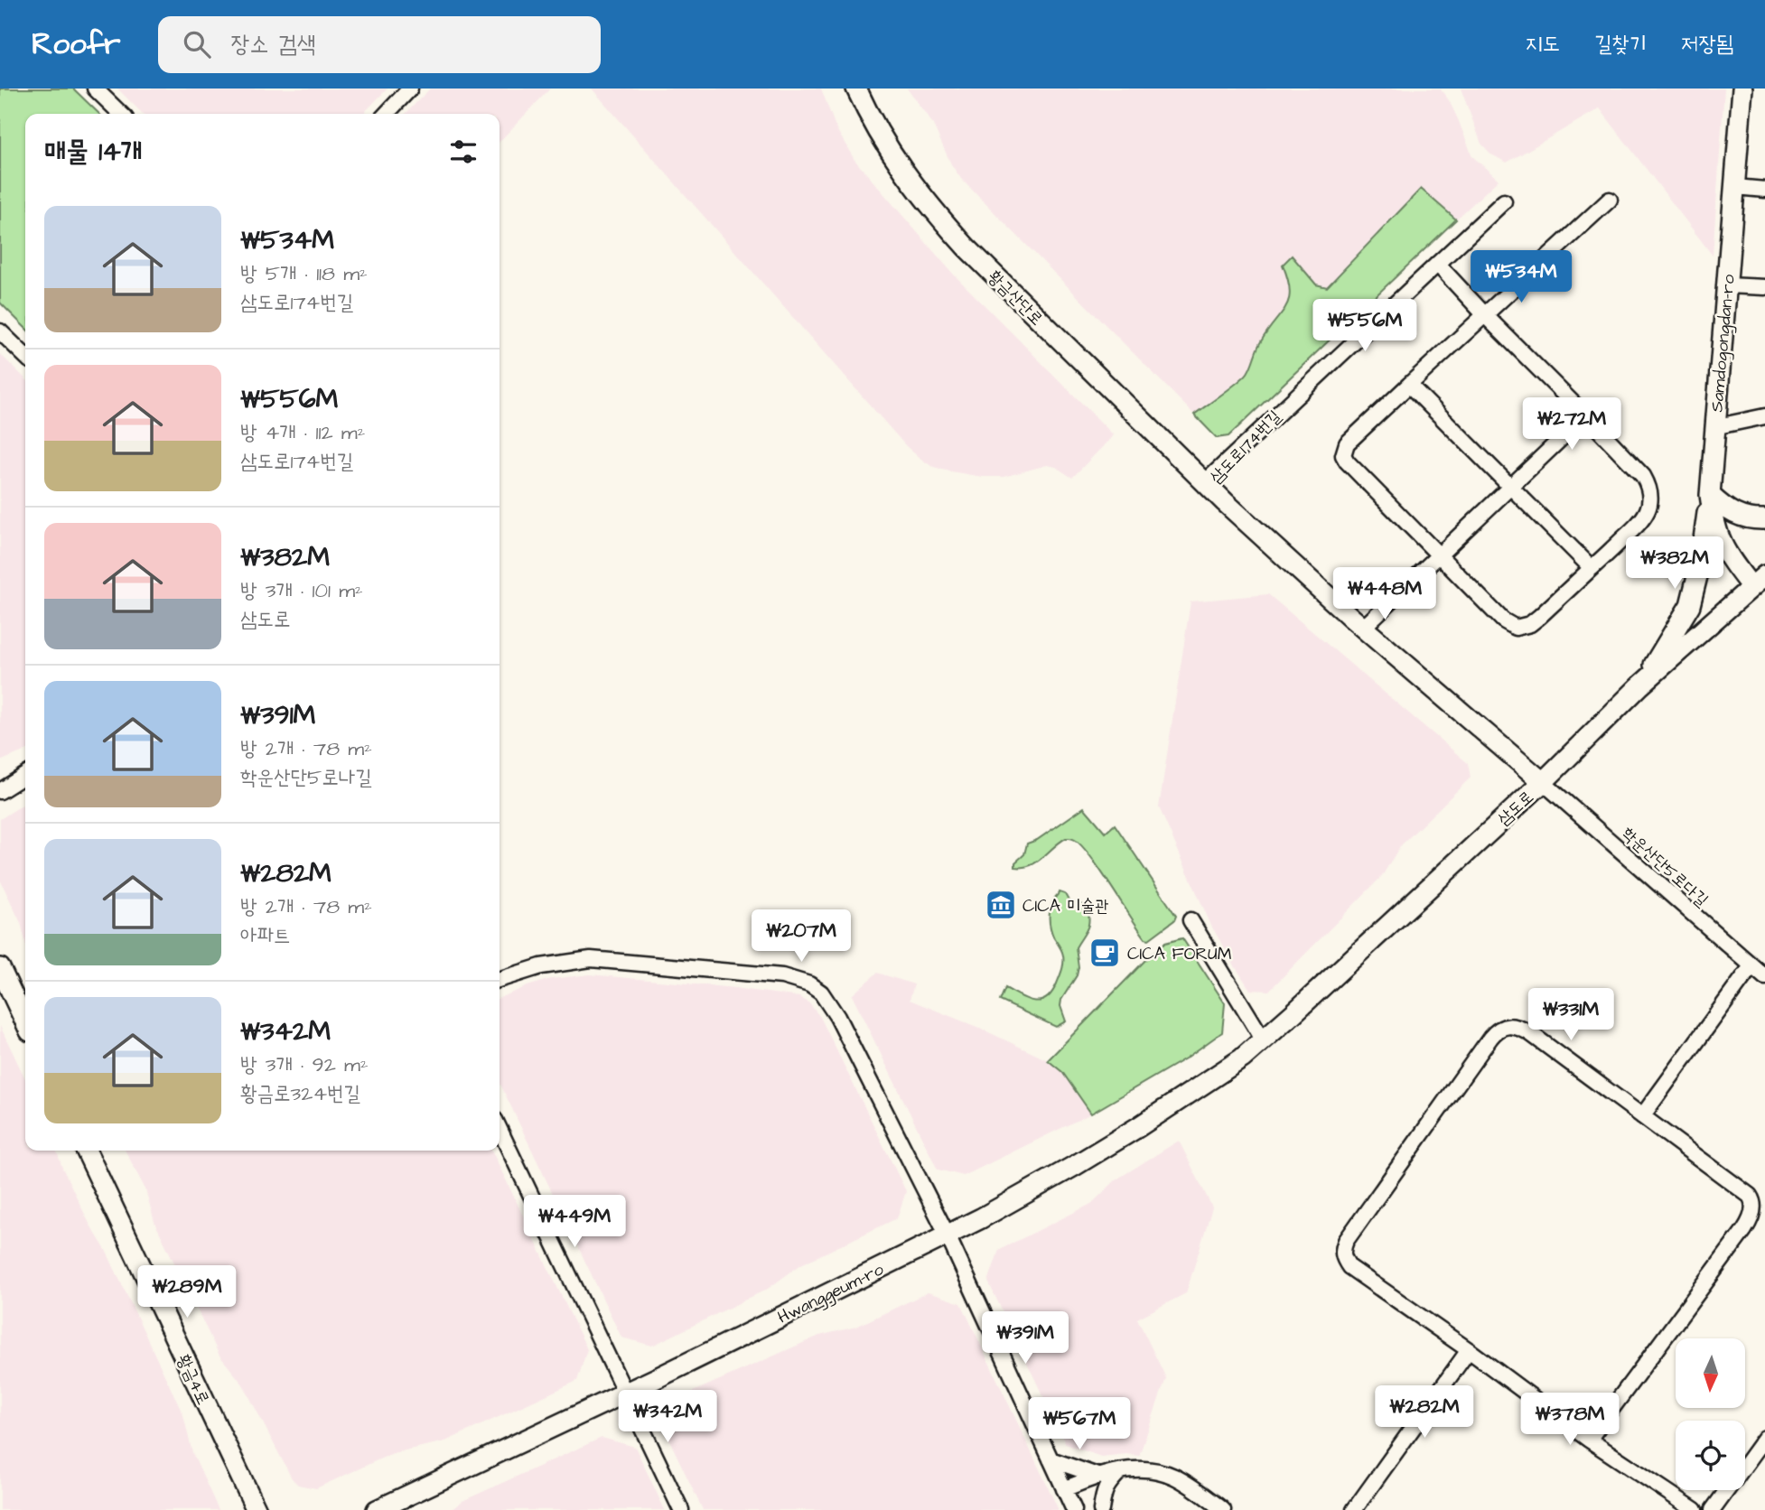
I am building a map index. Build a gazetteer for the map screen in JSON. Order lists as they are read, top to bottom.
{
  "streets": {
    "street": [
      "황금산단로",
      "Samdogongdan-ro",
      "삼도로174번길",
      "삼도로",
      "학운산단5로다길",
      "Hwanggeum-ro",
      "황금4로"
    ]
  },
  "crossings": [
    ["황금산단로", "삼도로174번길"],
    ["Samdogongdan-ro", "삼도로"],
    ["삼도로174번길", "삼도로"],
    ["삼도로174번길", "학운산단5로다길"],
    ["삼도로", "학운산단5로다길"],
    ["삼도로", "Hwanggeum-ro"]
  ],
  "places": {
    "museum": ["CICA 미술관"],
    "cafe": ["CICA FORUM"]
  },
  "north": "bottom",
  "page": {
    "header": "Roofr",
    "search": "장소 검색",
    "nav": ["지도", "길찾기", "저장됨"],
    "heading": "매물 14개",
    "list": [
      {
        "name": "₩534M",
        "note": "방 5개 · 118 m² · 삼도로174번길"
      },
      {
        "name": "₩556M",
        "note": "방 4개 · 112 m² · 삼도로174번길"
      },
      {
        "name": "₩382M",
        "note": "방 3개 · 101 m² · 삼도로"
      },
      {
        "name": "₩391M",
        "note": "방 2개 · 78 m² · 학운산단5로나길"
      },
      {
        "name": "₩282M",
        "note": "방 2개 · 78 m² · 아파트"
      },
      {
        "name": "₩342M",
        "note": "방 3개 · 92 m² · 황금로324번길"
      }
    ],
    "price": [
      "₩534M",
      "₩556M",
      "₩272M",
      "₩382M",
      "₩448M",
      "₩207M",
      "₩331M",
      "₩449M",
      "₩289M",
      "₩391M",
      "₩282M",
      "₩342M",
      "₩378M",
      "₩567M"
    ]
  }
}
